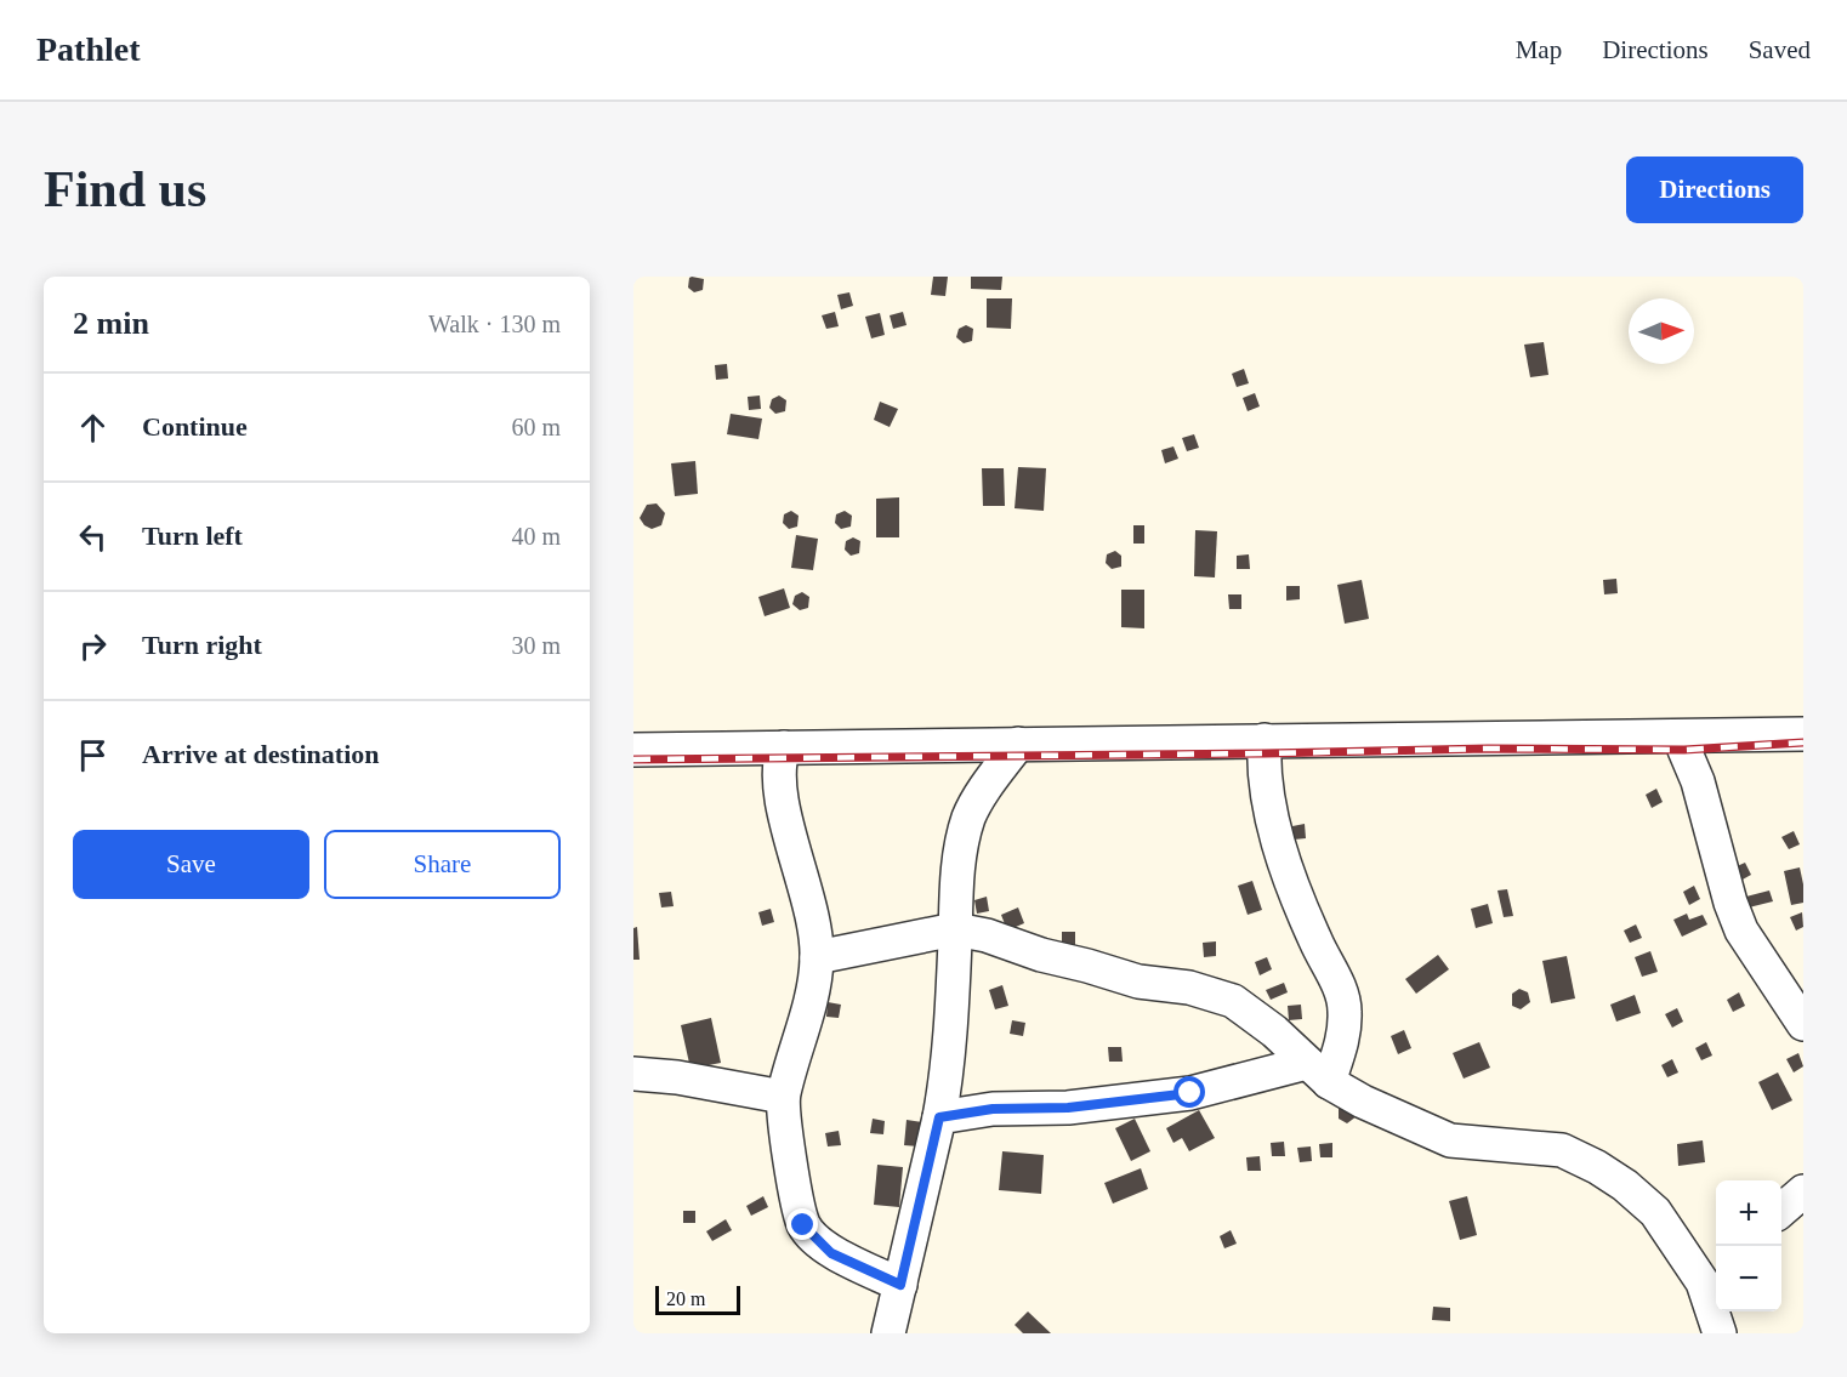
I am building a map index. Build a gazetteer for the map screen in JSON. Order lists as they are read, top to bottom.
{
  "scale_bar": "20 m",
  "north": "right",
  "page": {
    "header": "Pathlet",
    "nav": ["Map", "Directions", "Saved"],
    "buttons": [
      "Directions",
      ["Save", "Share"]
    ],
    "title": "Find us",
    "heading": ["2 min", "Walk · 130 m"],
    "list": [
      ["Continue", "60 m"],
      ["Turn left", "40 m"],
      ["Turn right", "30 m"],
      "Arrive at destination"
    ],
    "map_buttons": ["+", "−"],
    "scale": "20 m"
  }
}
